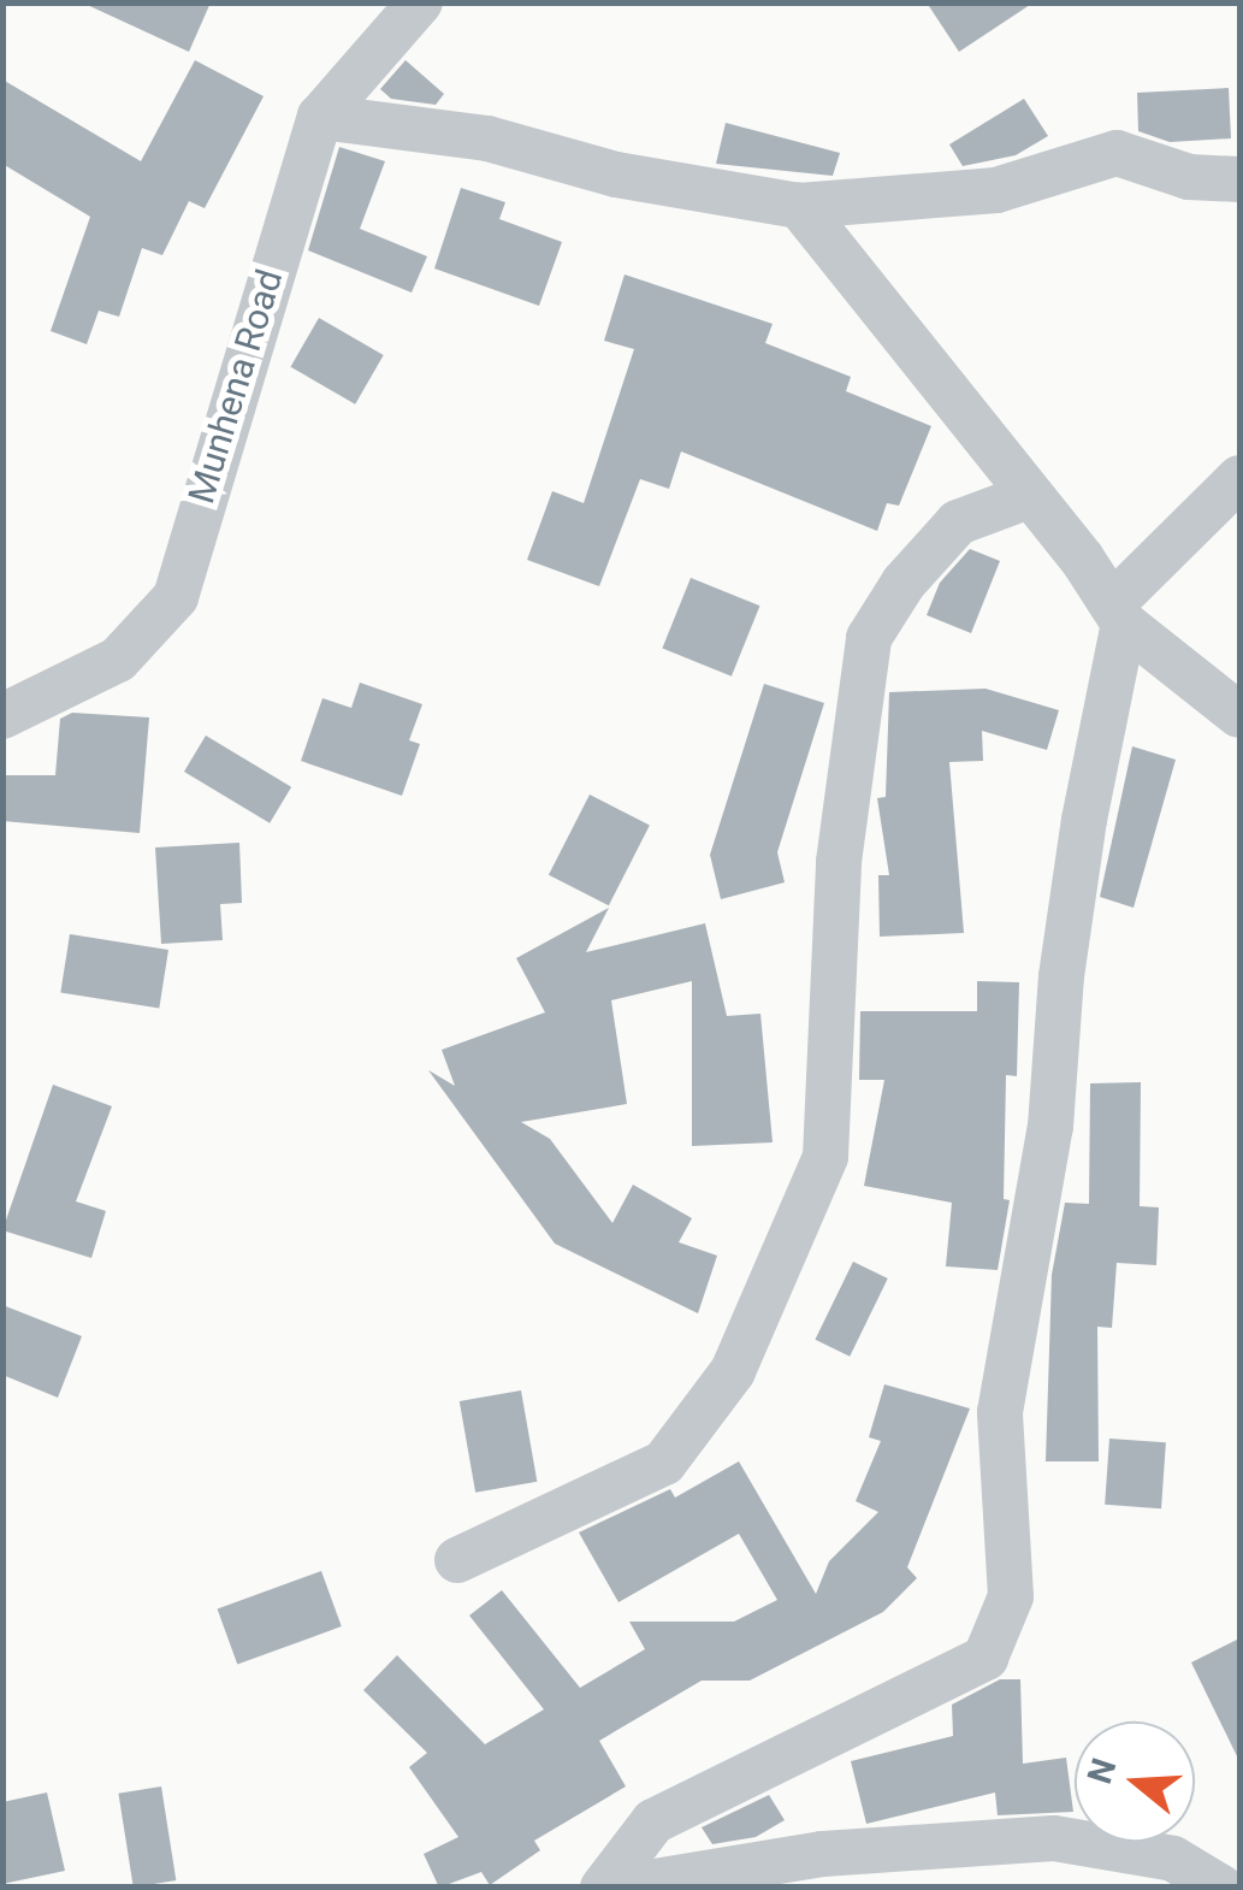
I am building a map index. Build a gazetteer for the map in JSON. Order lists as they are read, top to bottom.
{
  "streets": {
    "street": ["Munhena Road"]
  },
  "north": "left"
}
